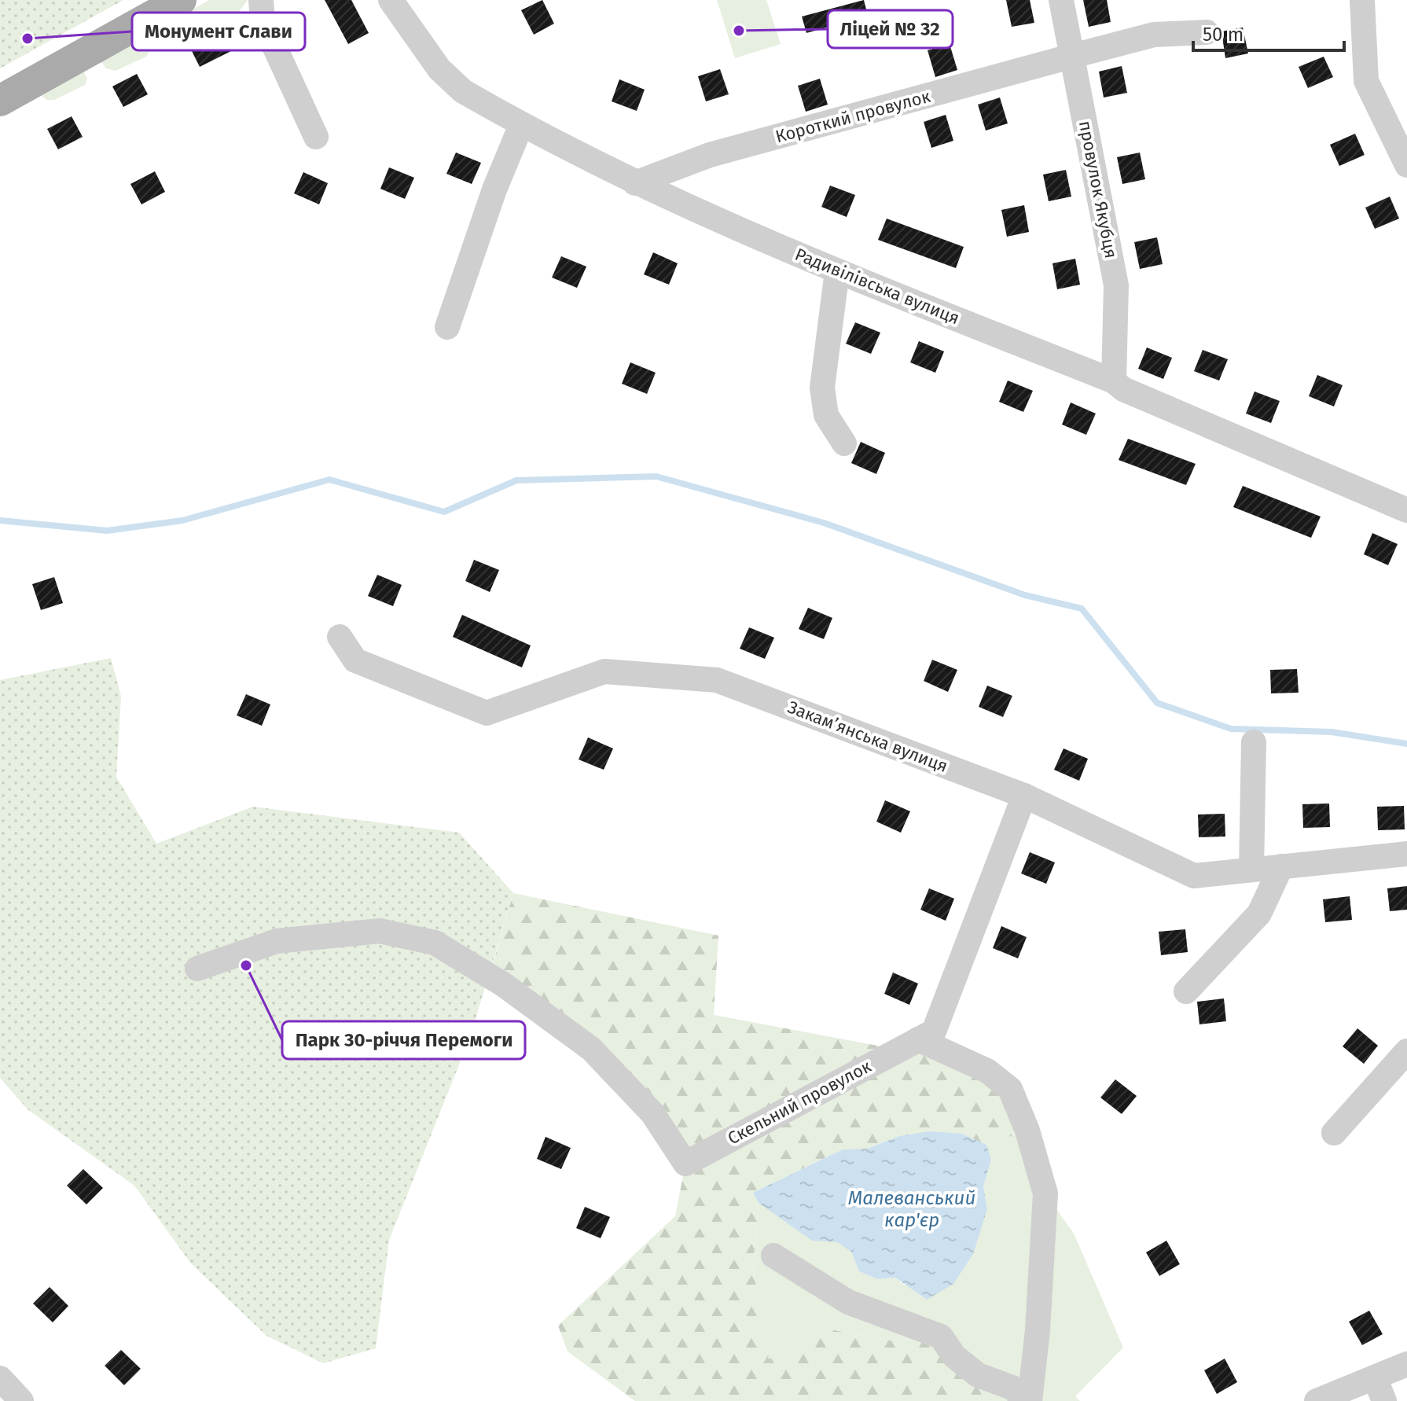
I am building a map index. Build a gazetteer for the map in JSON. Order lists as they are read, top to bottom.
{
  "streets": {
    "street": [
      "Короткий провулок",
      "провулок Якубця",
      "Радивілівська вулиця",
      "Закамʼянська вулиця",
      "Скельний провулок"
    ]
  },
  "crossings": [
    ["Короткий провулок", "провулок Якубця"],
    ["Короткий провулок", "Радивілівська вулиця"],
    ["провулок Якубця", "Радивілівська вулиця"],
    ["Закамʼянська вулиця", "Скельний провулок"]
  ],
  "water": ["Малеванський кар'єр"],
  "places": ["Ліцей № 32", "Монумент Слави", "Парк 30-річчя Перемоги"],
  "scale_bar": "50 m"
}
